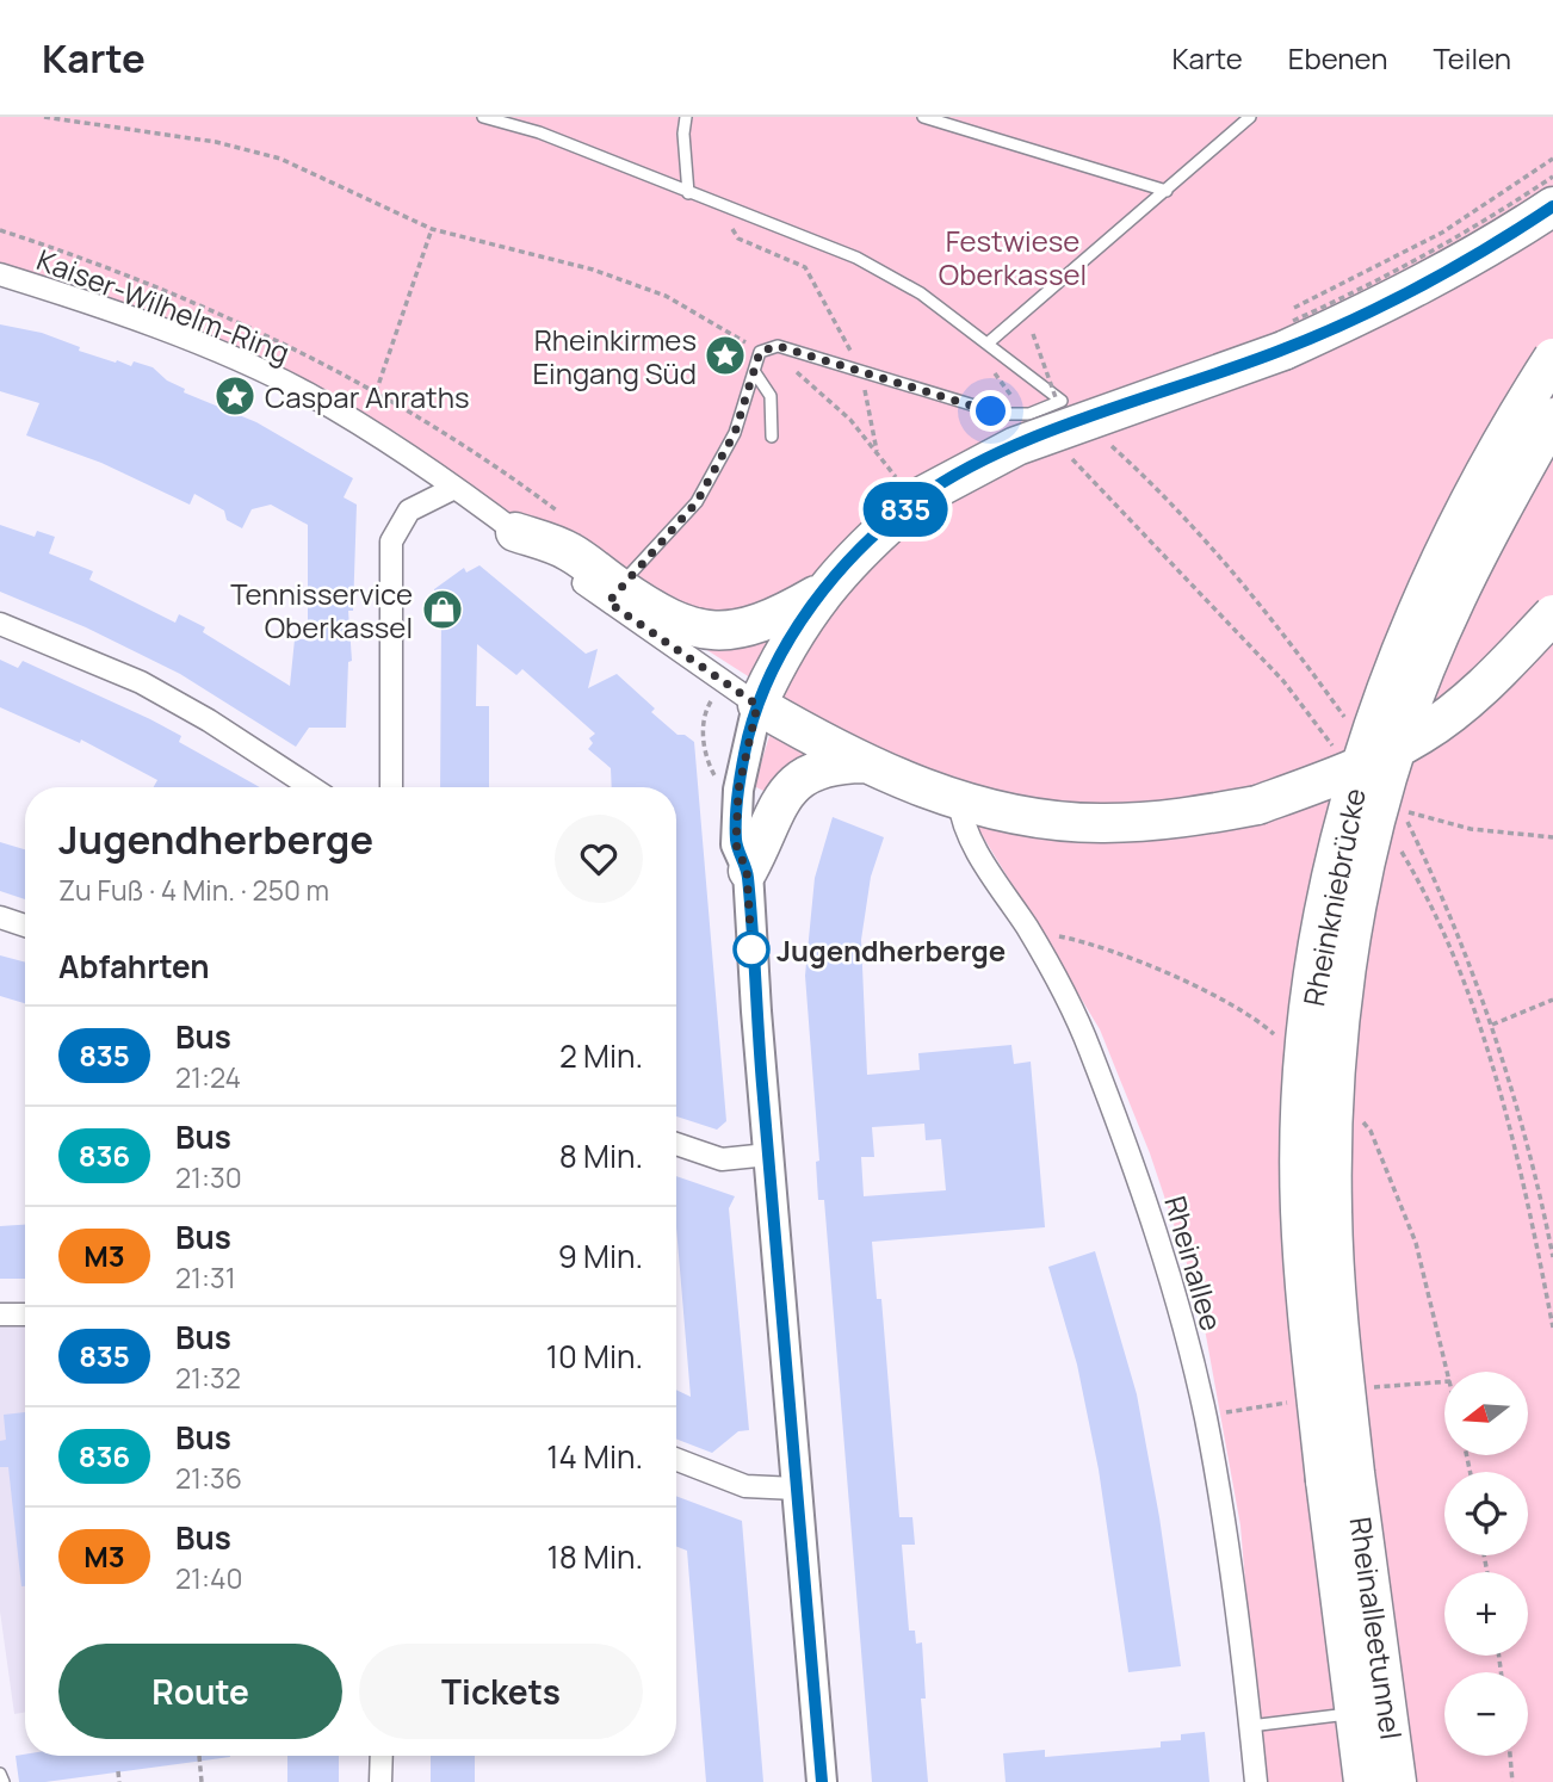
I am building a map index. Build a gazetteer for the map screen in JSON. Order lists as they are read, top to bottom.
{
  "streets": {
    "highway": ["Rheinkniebrücke", "Rheinalleetunnel"],
    "street": ["Kaiser-Wilhelm-Ring", "Rheinallee"]
  },
  "crossings": [
    ["Rheinkniebrücke", "Rheinalleetunnel"]
  ],
  "parks": ["Festwiese Oberkassel"],
  "places": {
    "place": ["Rheinkirmes Eingang Süd", "Caspar Anraths"],
    "shop": ["Tennisservice Oberkassel"],
    "other": ["Jugendherberge"]
  },
  "lines": ["bus line 835"],
  "north": "left",
  "page": {
    "header": "Karte",
    "nav": ["Karte", "Ebenen", "Teilen"],
    "on_map": "835",
    "heading": [
      ["Jugendherberge", "Zu Fuß · 4 Min. · 250 m"],
      "Abfahrten"
    ],
    "list": [
      {
        "mark": "835",
        "name": "Bus",
        "note": "21:24",
        "value": "2 Min."
      },
      {
        "mark": "836",
        "name": "Bus",
        "note": "21:30",
        "value": "8 Min."
      },
      {
        "mark": "M3",
        "name": "Bus",
        "note": "21:31",
        "value": "9 Min."
      },
      {
        "mark": "835",
        "name": "Bus",
        "note": "21:32",
        "value": "10 Min."
      },
      {
        "mark": "836",
        "name": "Bus",
        "note": "21:36",
        "value": "14 Min."
      },
      {
        "mark": "M3",
        "name": "Bus",
        "note": "21:40",
        "value": "18 Min."
      }
    ],
    "map_buttons": ["+", "−"],
    "buttons": ["Route", "Tickets"]
  }
}
